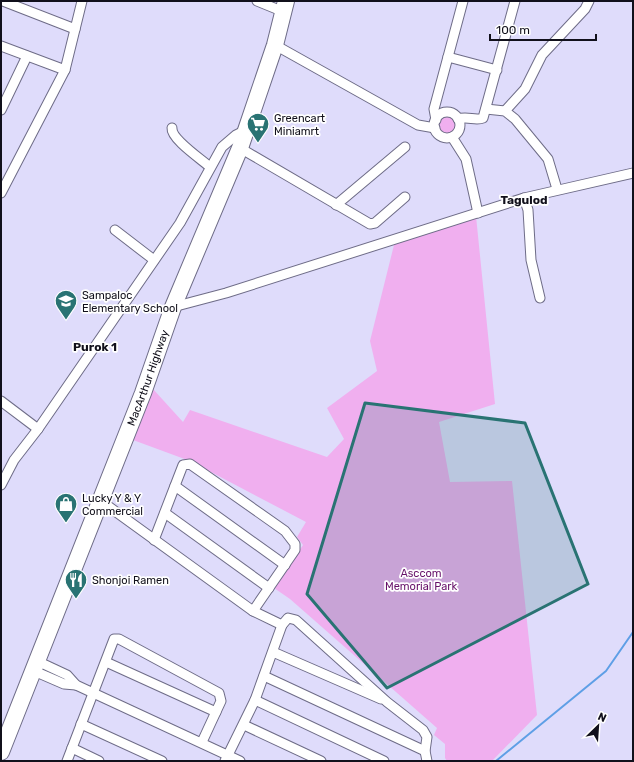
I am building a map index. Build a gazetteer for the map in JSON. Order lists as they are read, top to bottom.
{
  "streets": {
    "highway": ["MacArthur Highway"]
  },
  "districts": ["Tagulod", "Purok 1"],
  "parks": ["Asccom Memorial Park"],
  "places": {
    "supermarket": ["Greencart Miniamrt"],
    "school or university": ["Sampaloc Elementary School"],
    "shop": ["Lucky Y & Y Commercial"],
    "restaurant": ["Shonjoi Ramen"]
  },
  "scale_bar": "100 m",
  "north": "top right"
}
